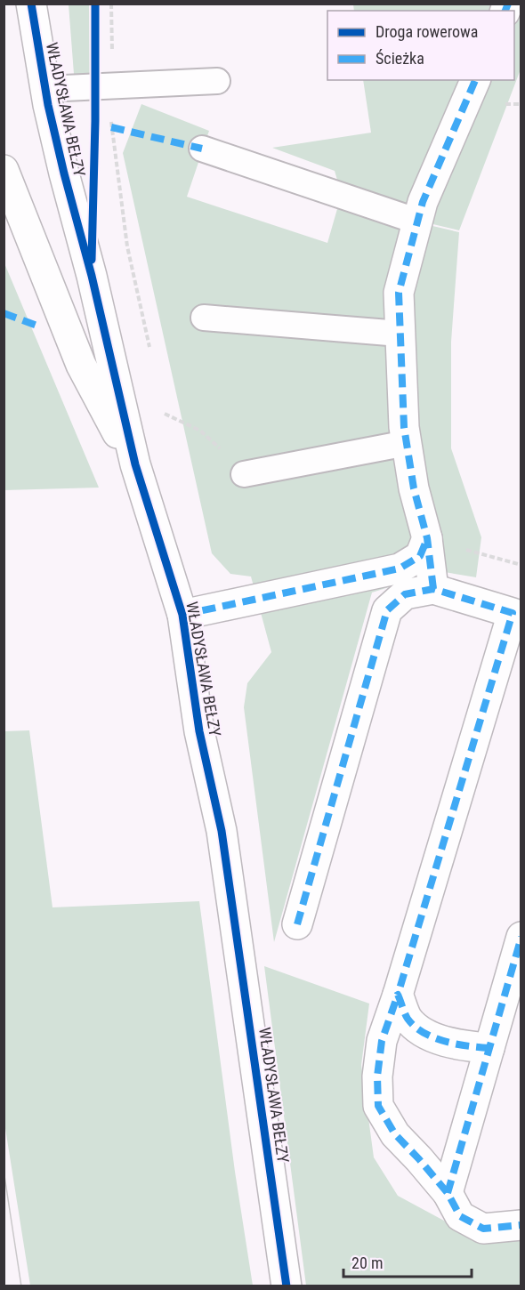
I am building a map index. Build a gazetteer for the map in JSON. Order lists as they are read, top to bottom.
{
  "streets": {
    "street": ["WŁADYSŁAWA BEŁZY"]
  },
  "legend": ["Droga rowerowa", "Ścieżka"],
  "scale_bar": "20 m"
}
